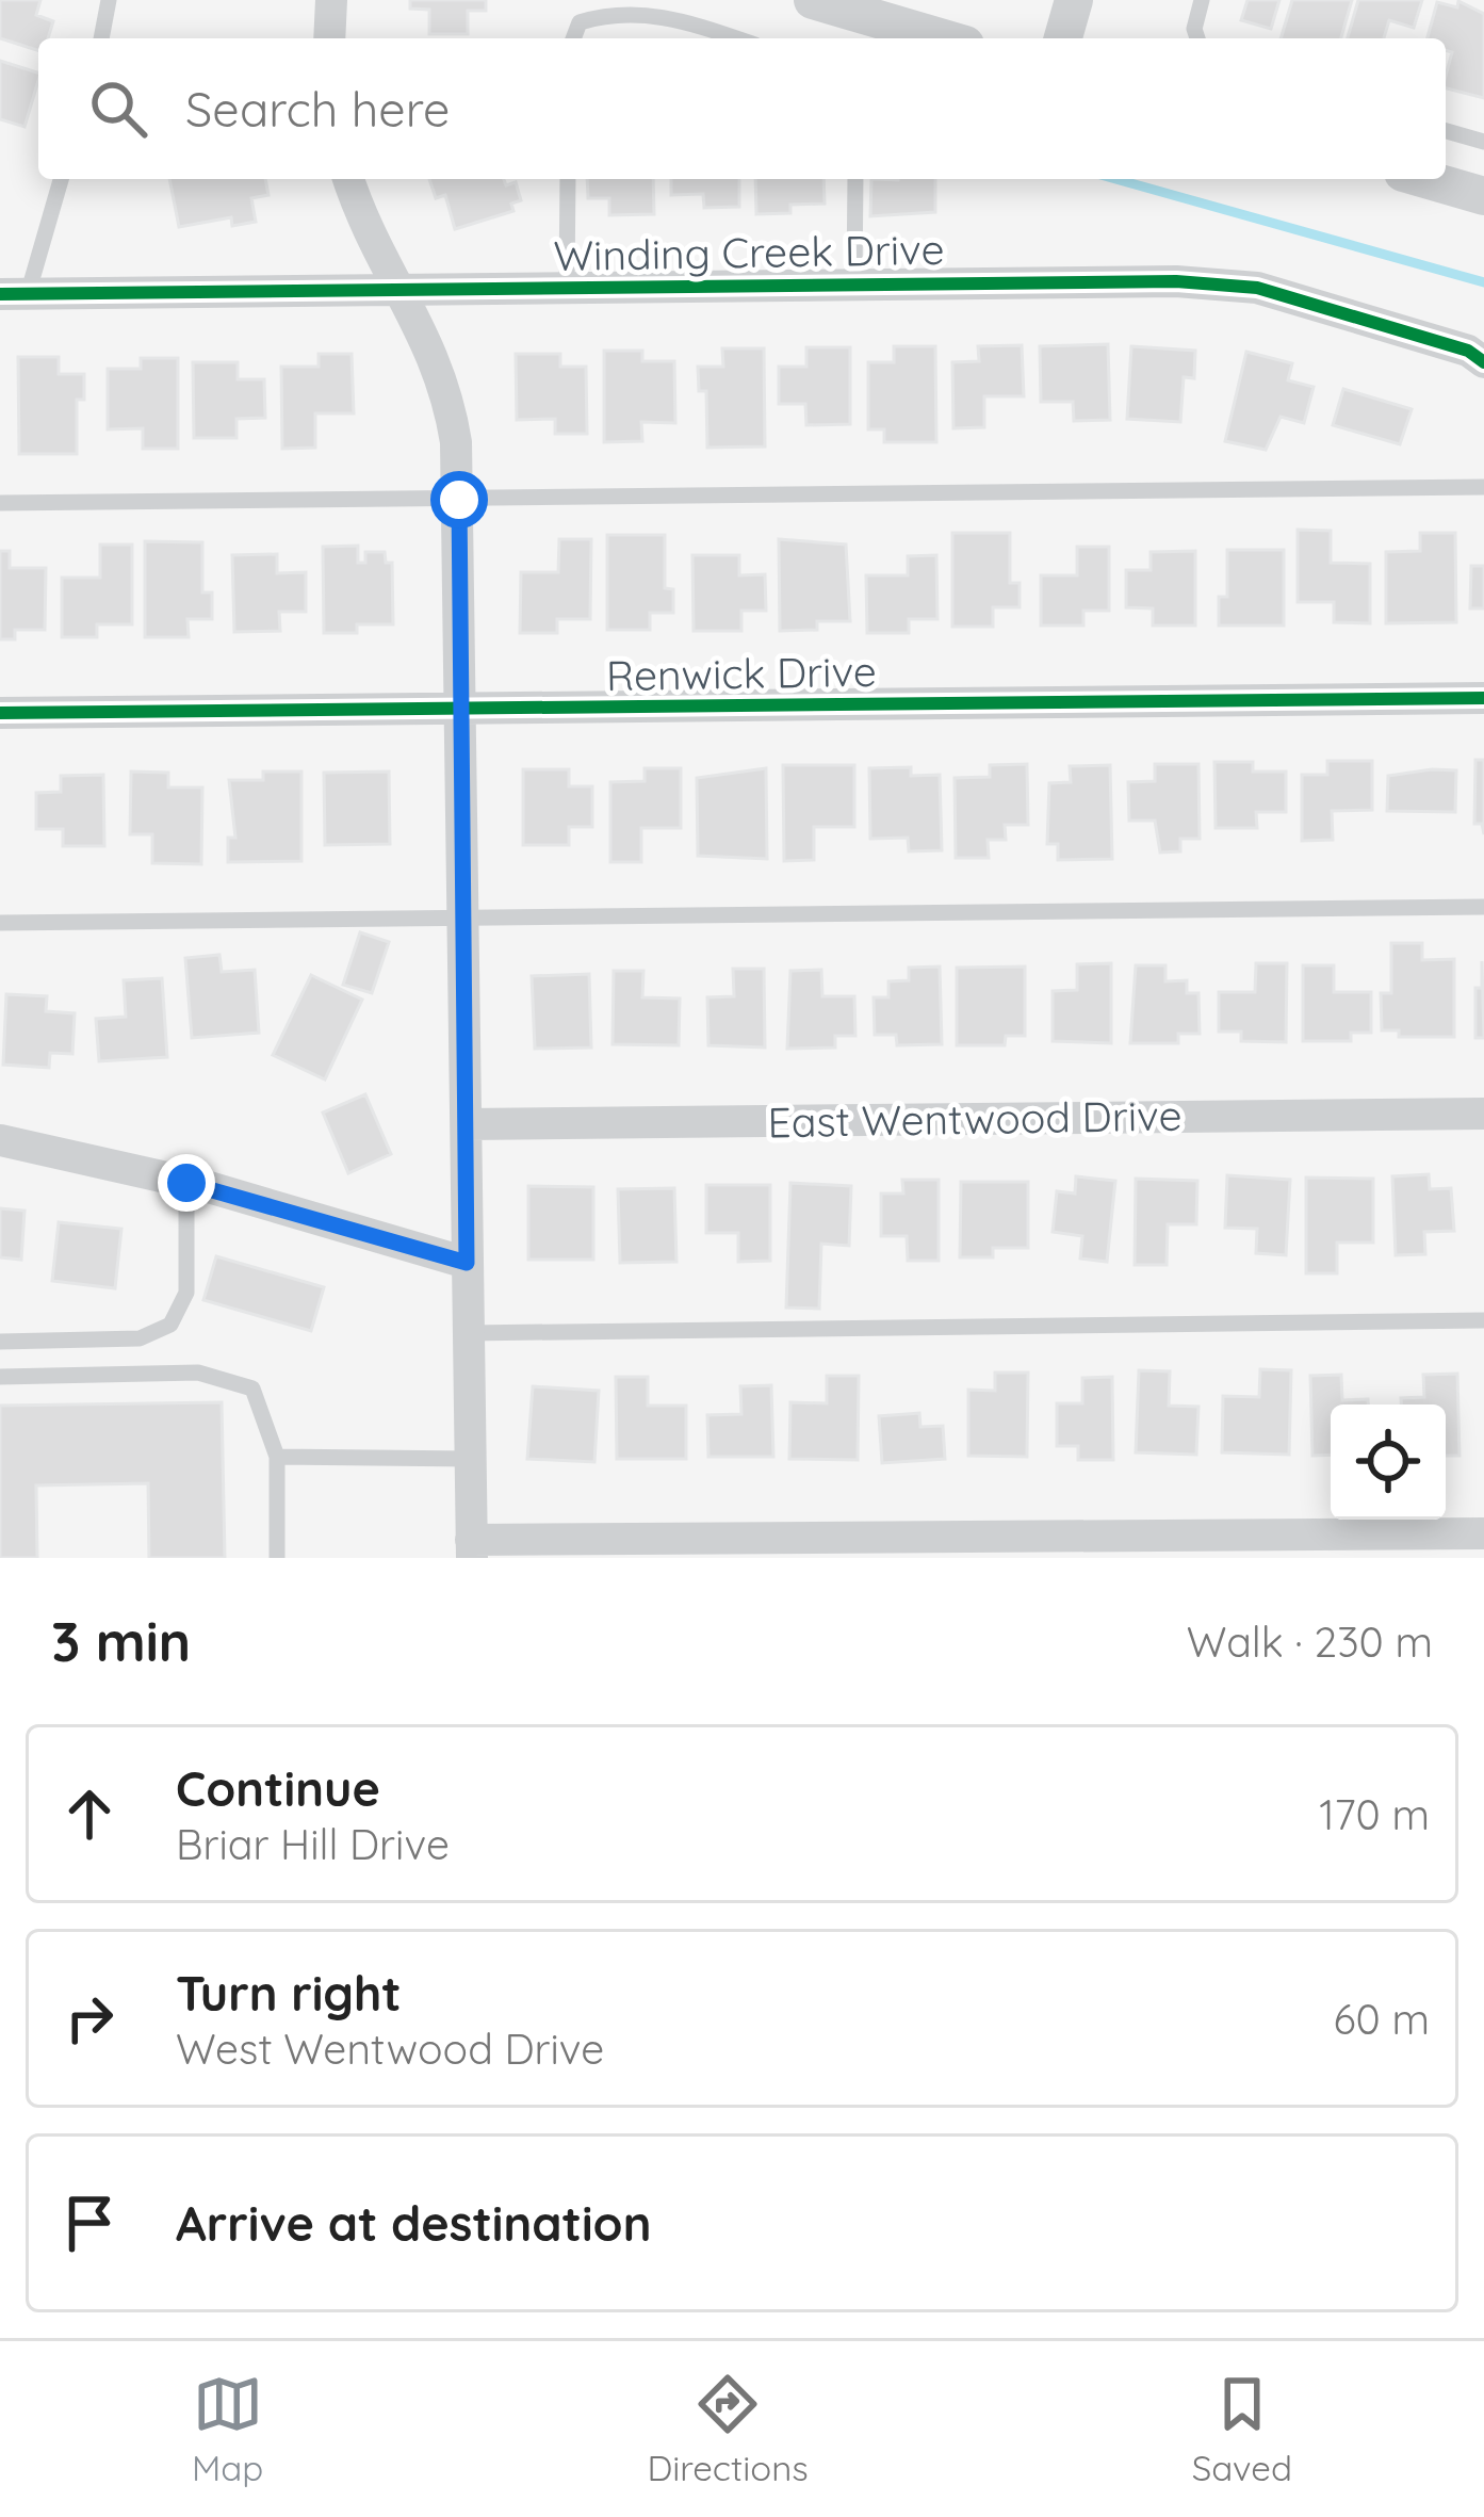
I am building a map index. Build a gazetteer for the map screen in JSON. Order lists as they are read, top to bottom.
{
  "streets": {
    "street": ["Winding Creek Drive", "Renwick Drive", "East Wentwood Drive"]
  },
  "page": {
    "search": "Search here",
    "heading": ["3 min", "Walk · 230 m"],
    "list": [
      ["Continue", "Briar Hill Drive", "170 m"],
      ["Turn right", "West Wentwood Drive", "60 m"],
      "Arrive at destination"
    ],
    "nav": ["Map", "Directions", "Saved"]
  }
}
